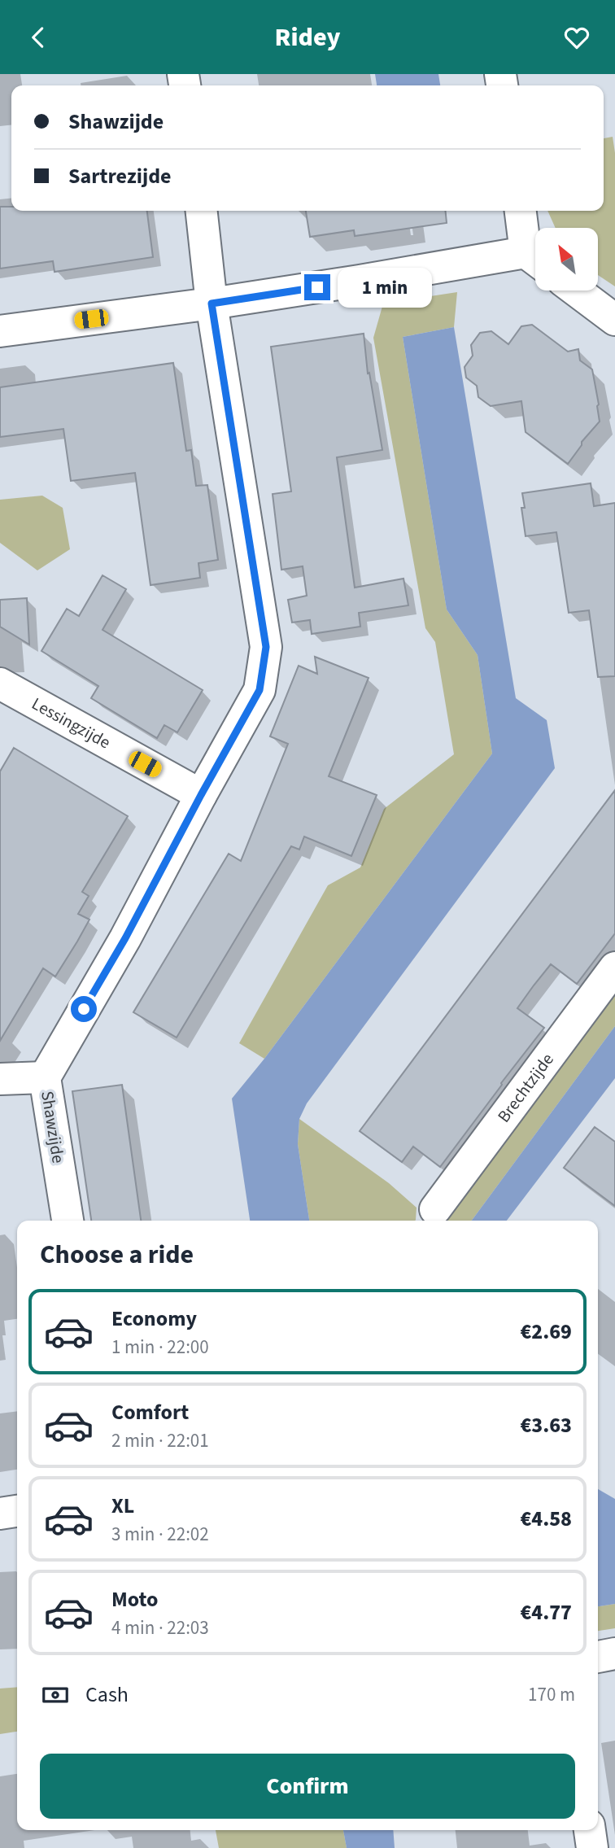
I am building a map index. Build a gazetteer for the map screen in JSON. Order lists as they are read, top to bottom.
{
  "streets": {
    "street": ["Lessingzijde", "Brechtzijde", "Shawzijde"]
  },
  "crossings": [
    ["Lessingzijde", "Shawzijde"]
  ],
  "north": "top left",
  "page": {
    "header": "Ridey",
    "banner": ["Shawzijde", "Sartrezijde"],
    "bubble": "1 min",
    "heading": "Choose a ride",
    "list": [
      {
        "name": "Economy",
        "note": "1 min · 22:00",
        "value": "€2.69"
      },
      {
        "name": "Comfort",
        "note": "2 min · 22:01",
        "value": "€3.63"
      },
      {
        "name": "XL",
        "note": "3 min · 22:02",
        "value": "€4.58"
      },
      {
        "name": "Moto",
        "note": "4 min · 22:03",
        "value": "€4.77"
      }
    ],
    "pay": ["Cash", "170 m"],
    "buttons": "Confirm"
  }
}
